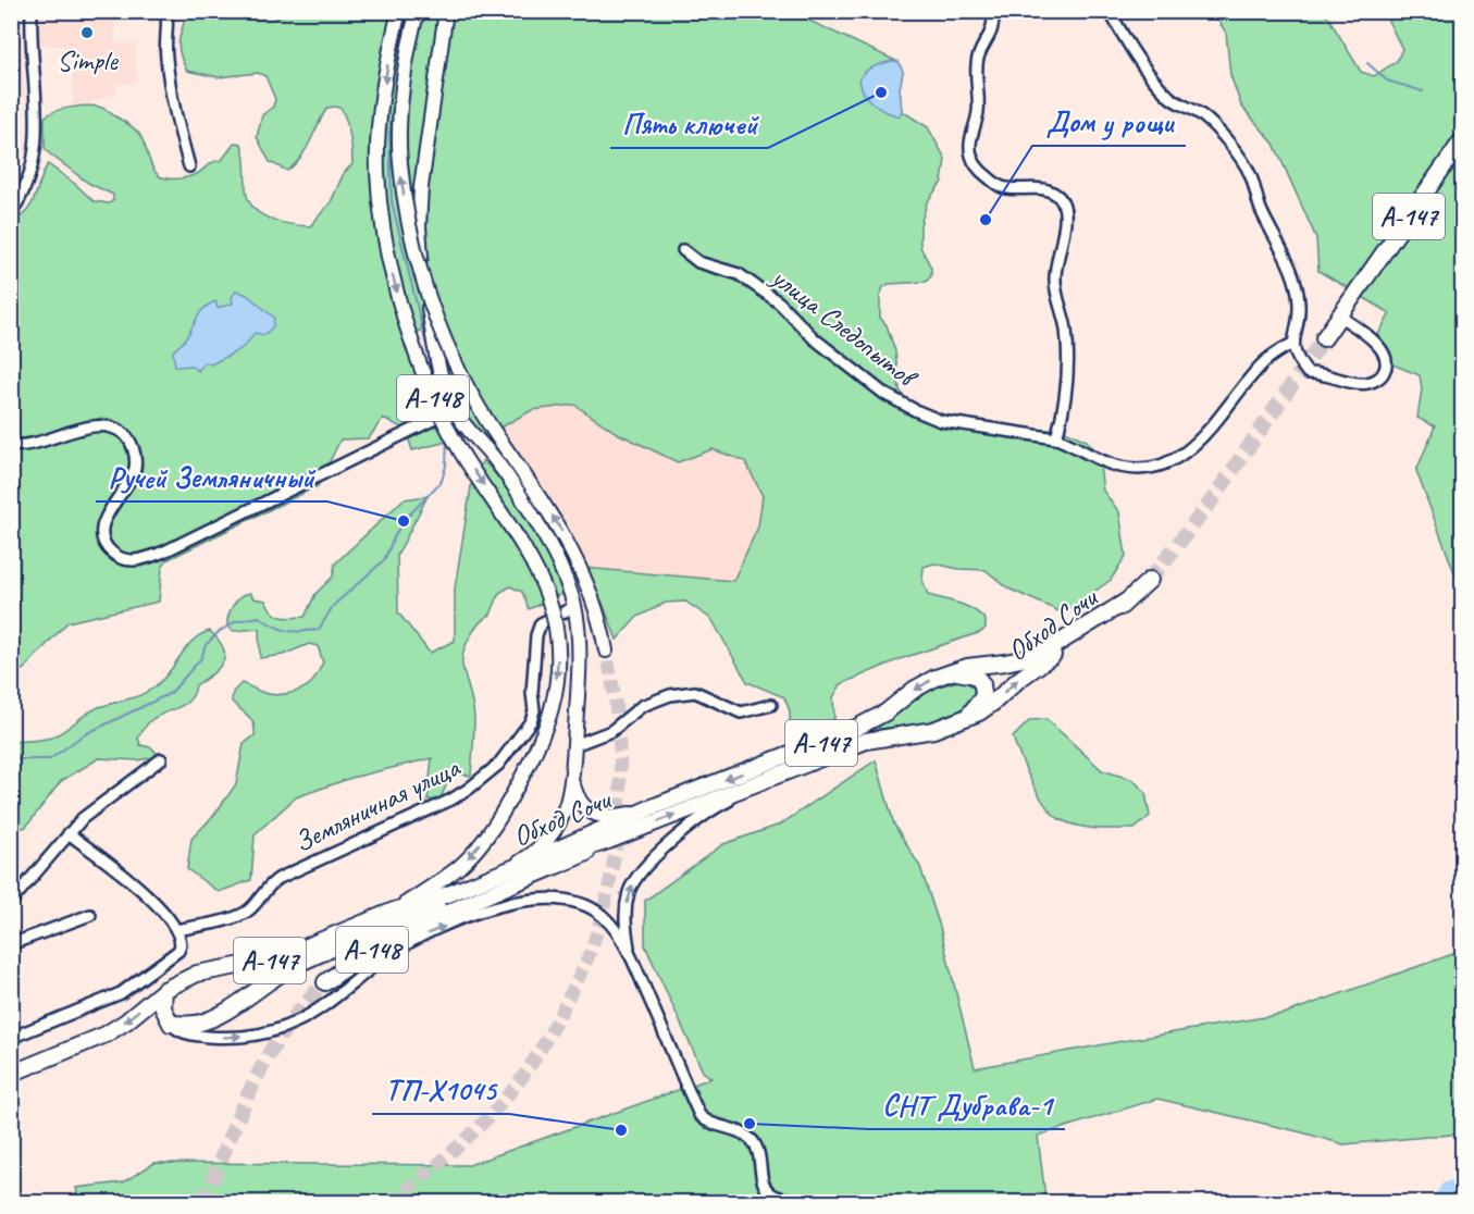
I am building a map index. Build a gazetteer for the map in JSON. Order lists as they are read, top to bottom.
{
  "streets": {
    "highway": ["А-147", "А-148", "Обход Сочи"],
    "street": ["улица Следопытов", "Земляничная улица"]
  },
  "crossings": [
    ["А-147", "А-148"],
    ["А-147", "Обход Сочи"],
    ["А-148", "Обход Сочи"]
  ],
  "places": [
    "Simple",
    "Пять ключей",
    "Дом у рощи",
    "Ручей Земляничный",
    "СНТ Дубрава-1",
    "ТП-Х1045"
  ]
}
